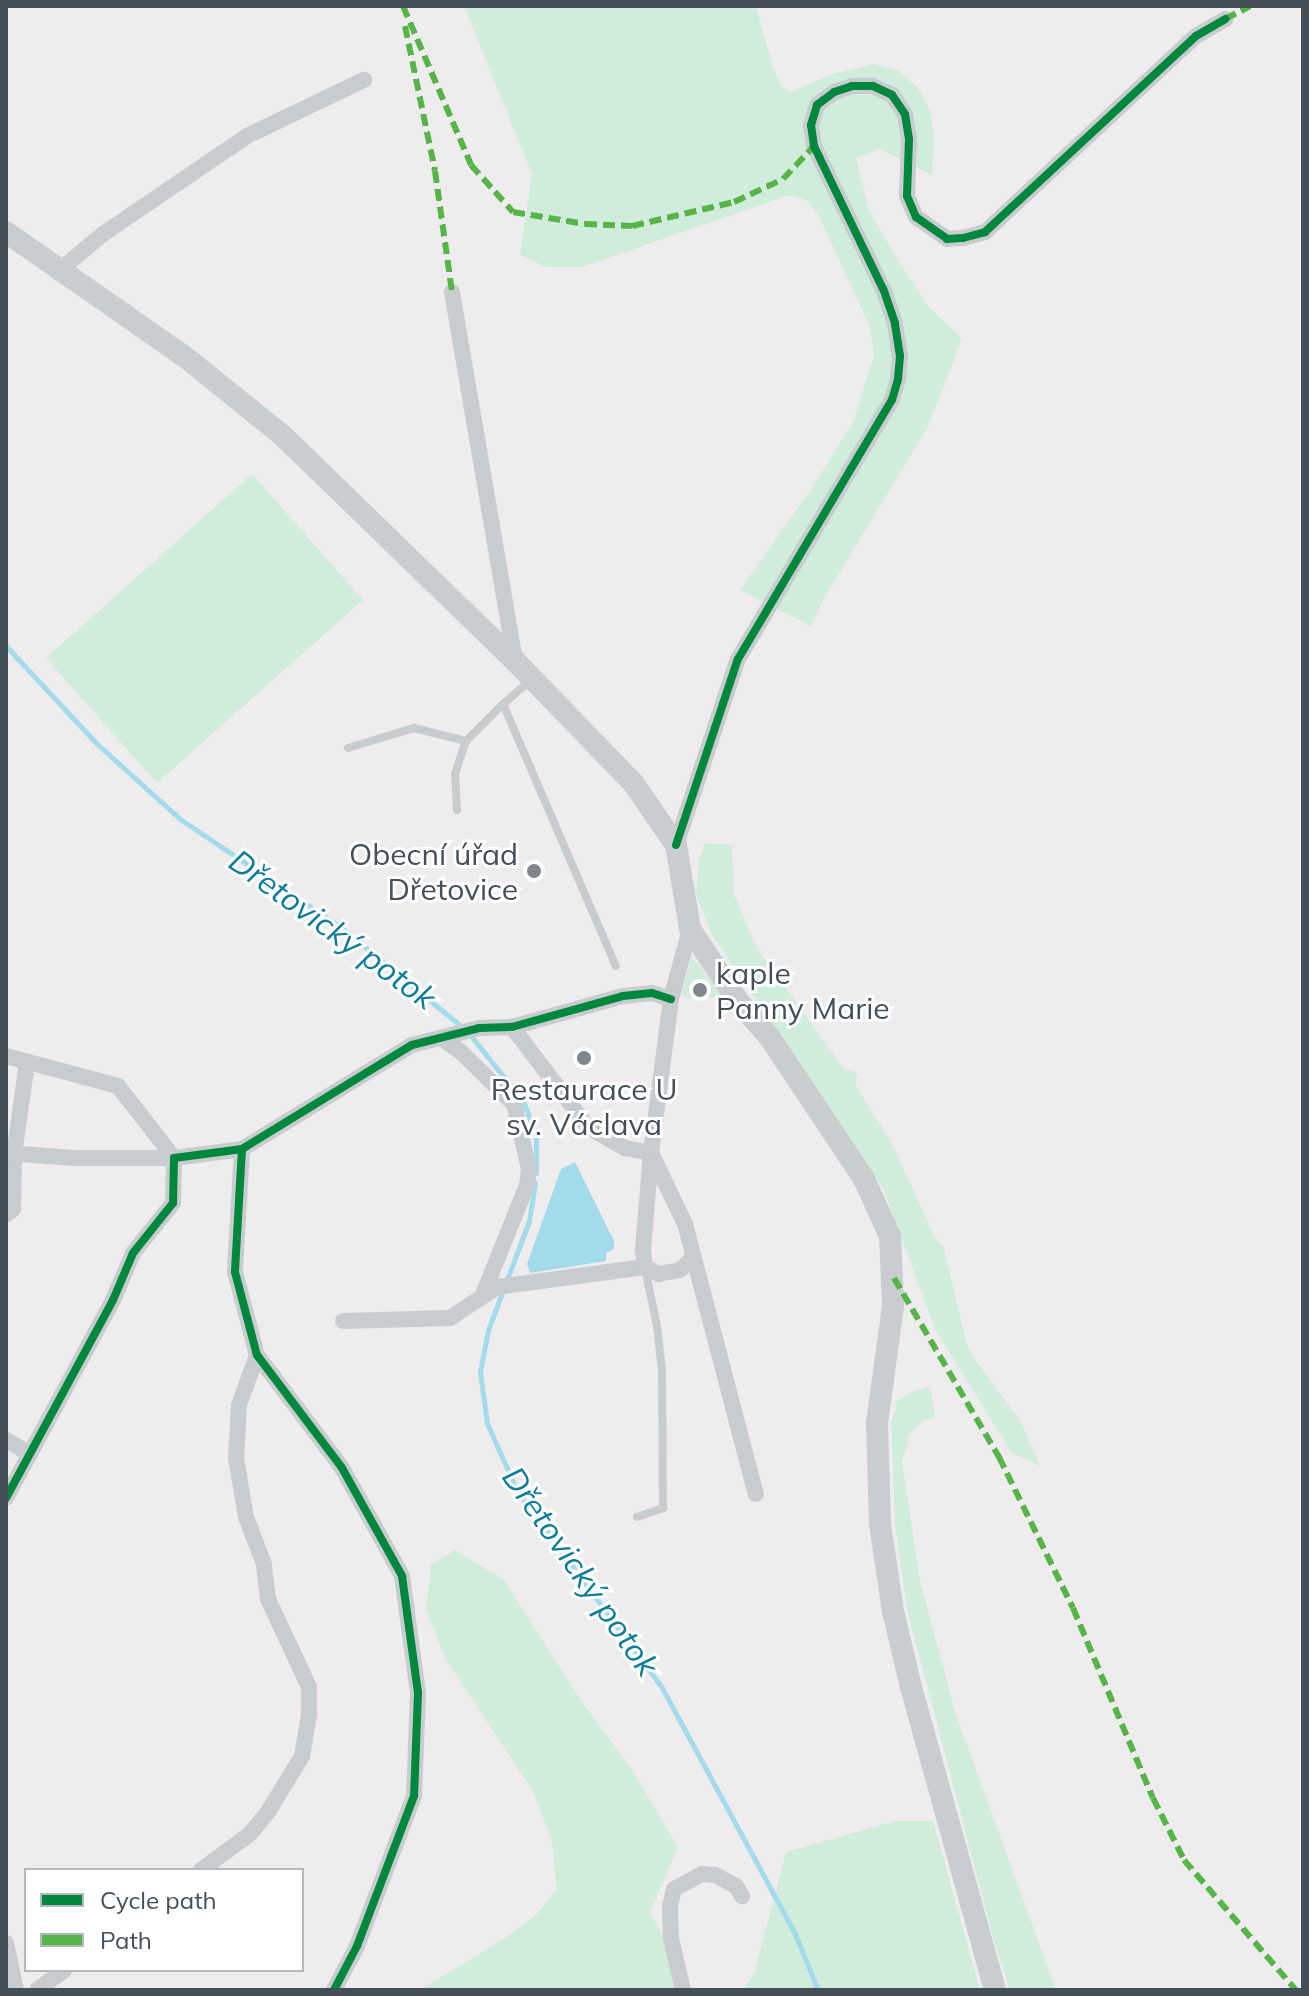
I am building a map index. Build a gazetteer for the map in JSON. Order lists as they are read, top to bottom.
{
  "water": ["Dřetovický potok"],
  "places": ["Obecní úřad Dřetovice", "kaple Panny Marie", "Restaurace U sv. Václava"],
  "legend": ["Cycle path", "Path"]
}
